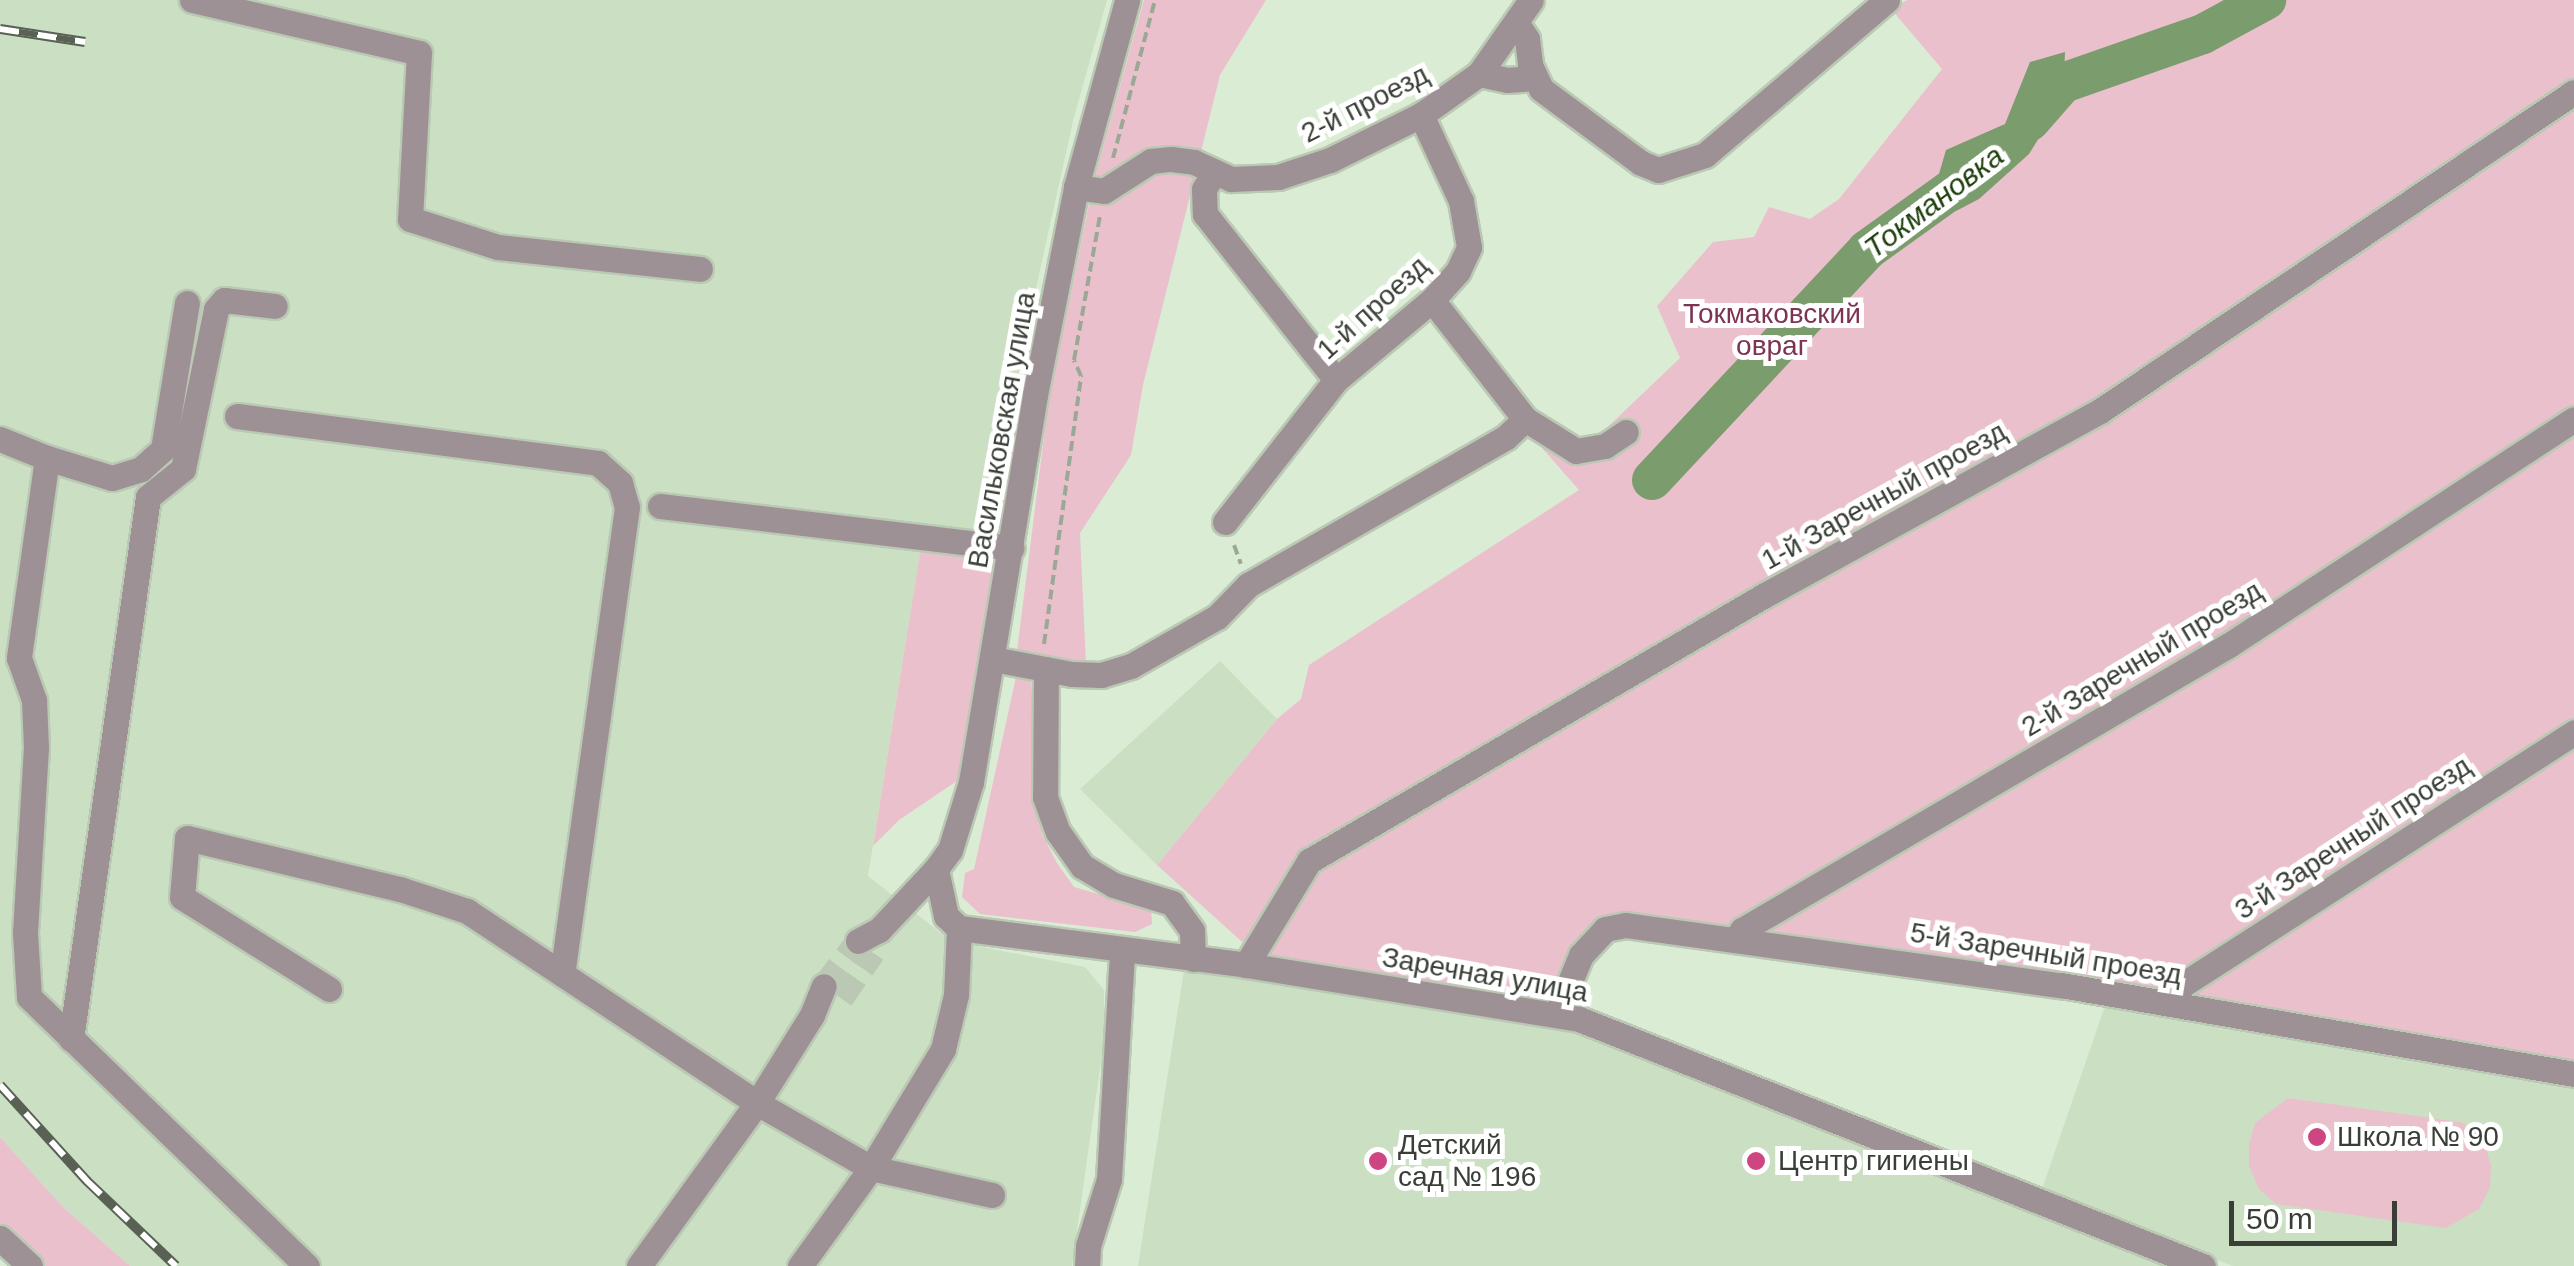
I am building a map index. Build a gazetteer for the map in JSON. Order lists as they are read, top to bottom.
{
  "streets": {
    "street": [
      "2-й проезд",
      "1-й проезд",
      "Васильковская улица",
      "1-й Заречный проезд",
      "2-й Заречный проезд",
      "3-й Заречный проезд",
      "5-й Заречный проезд",
      "Заречная улица"
    ]
  },
  "crossings": [
    ["2-й проезд", "1-й проезд"],
    ["1-й Заречный проезд", "Заречная улица"],
    ["2-й Заречный проезд", "5-й Заречный проезд"],
    ["3-й Заречный проезд", "5-й Заречный проезд"],
    ["5-й Заречный проезд", "Заречная улица"]
  ],
  "water": ["Токмановка"],
  "parks": ["Токмаковский овраг"],
  "places": ["Школа № 90", "Детский сад № 196", "Центр гигиены"],
  "scale_bar": "50 m"
}
